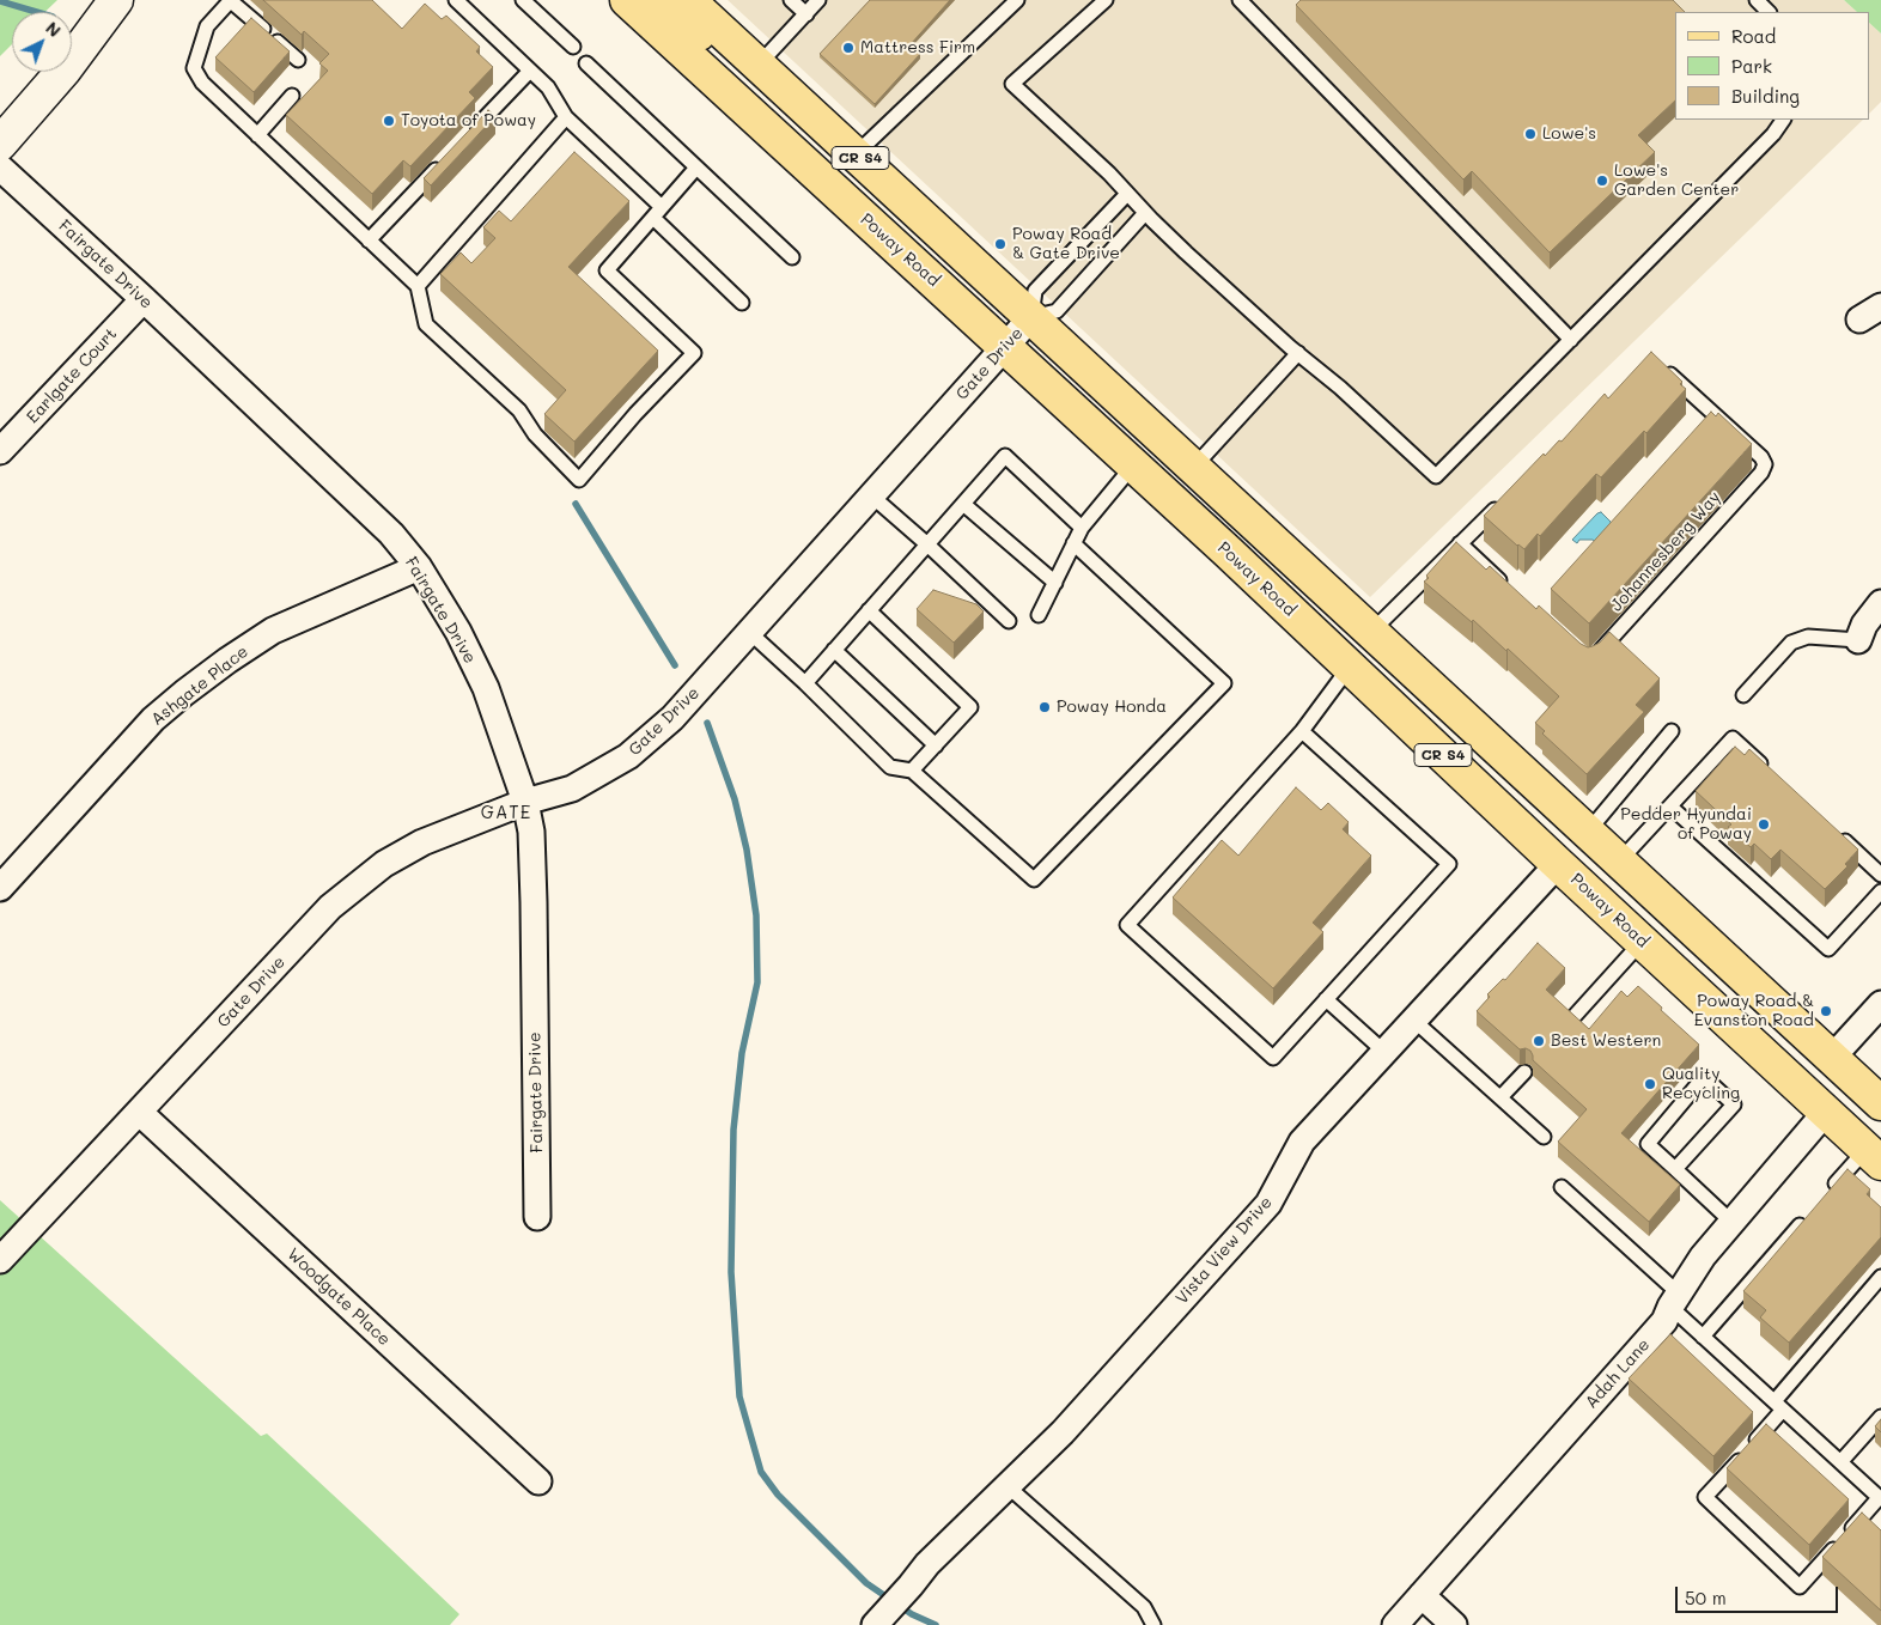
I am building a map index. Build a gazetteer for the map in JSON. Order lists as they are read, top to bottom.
{
  "streets": {
    "main road": ["CR S4", "Poway Road"],
    "street": [
      "Fairgate Drive",
      "Gate Drive",
      "Earlgate Court",
      "Ashgate Place",
      "Vista View Drive",
      "Woodgate Place",
      "Adah Lane"
    ],
    "lane": ["Johannesberg Way"]
  },
  "crossings": [
    ["CR S4", "Gate Drive"],
    ["Poway Road", "Gate Drive"],
    ["Poway Road", "Vista View Drive"],
    ["Poway Road", "Adah Lane"],
    ["Fairgate Drive", "Gate Drive"],
    ["Fairgate Drive", "Earlgate Court"],
    ["Fairgate Drive", "Ashgate Place"],
    ["Gate Drive", "Woodgate Place"]
  ],
  "districts": ["GATE"],
  "places": [
    "Mattress Firm",
    "Toyota of Poway",
    "Lowe's",
    "Lowe's Garden Center",
    "Poway Road & Gate Drive",
    "Poway Honda",
    "Pedder Hyundai of Poway",
    "Poway Road & Evanston Road",
    "Best Western",
    "Quality Recycling"
  ],
  "legend": ["Road", "Park", "Building"],
  "scale_bar": "50 m",
  "north": "top right"
}
